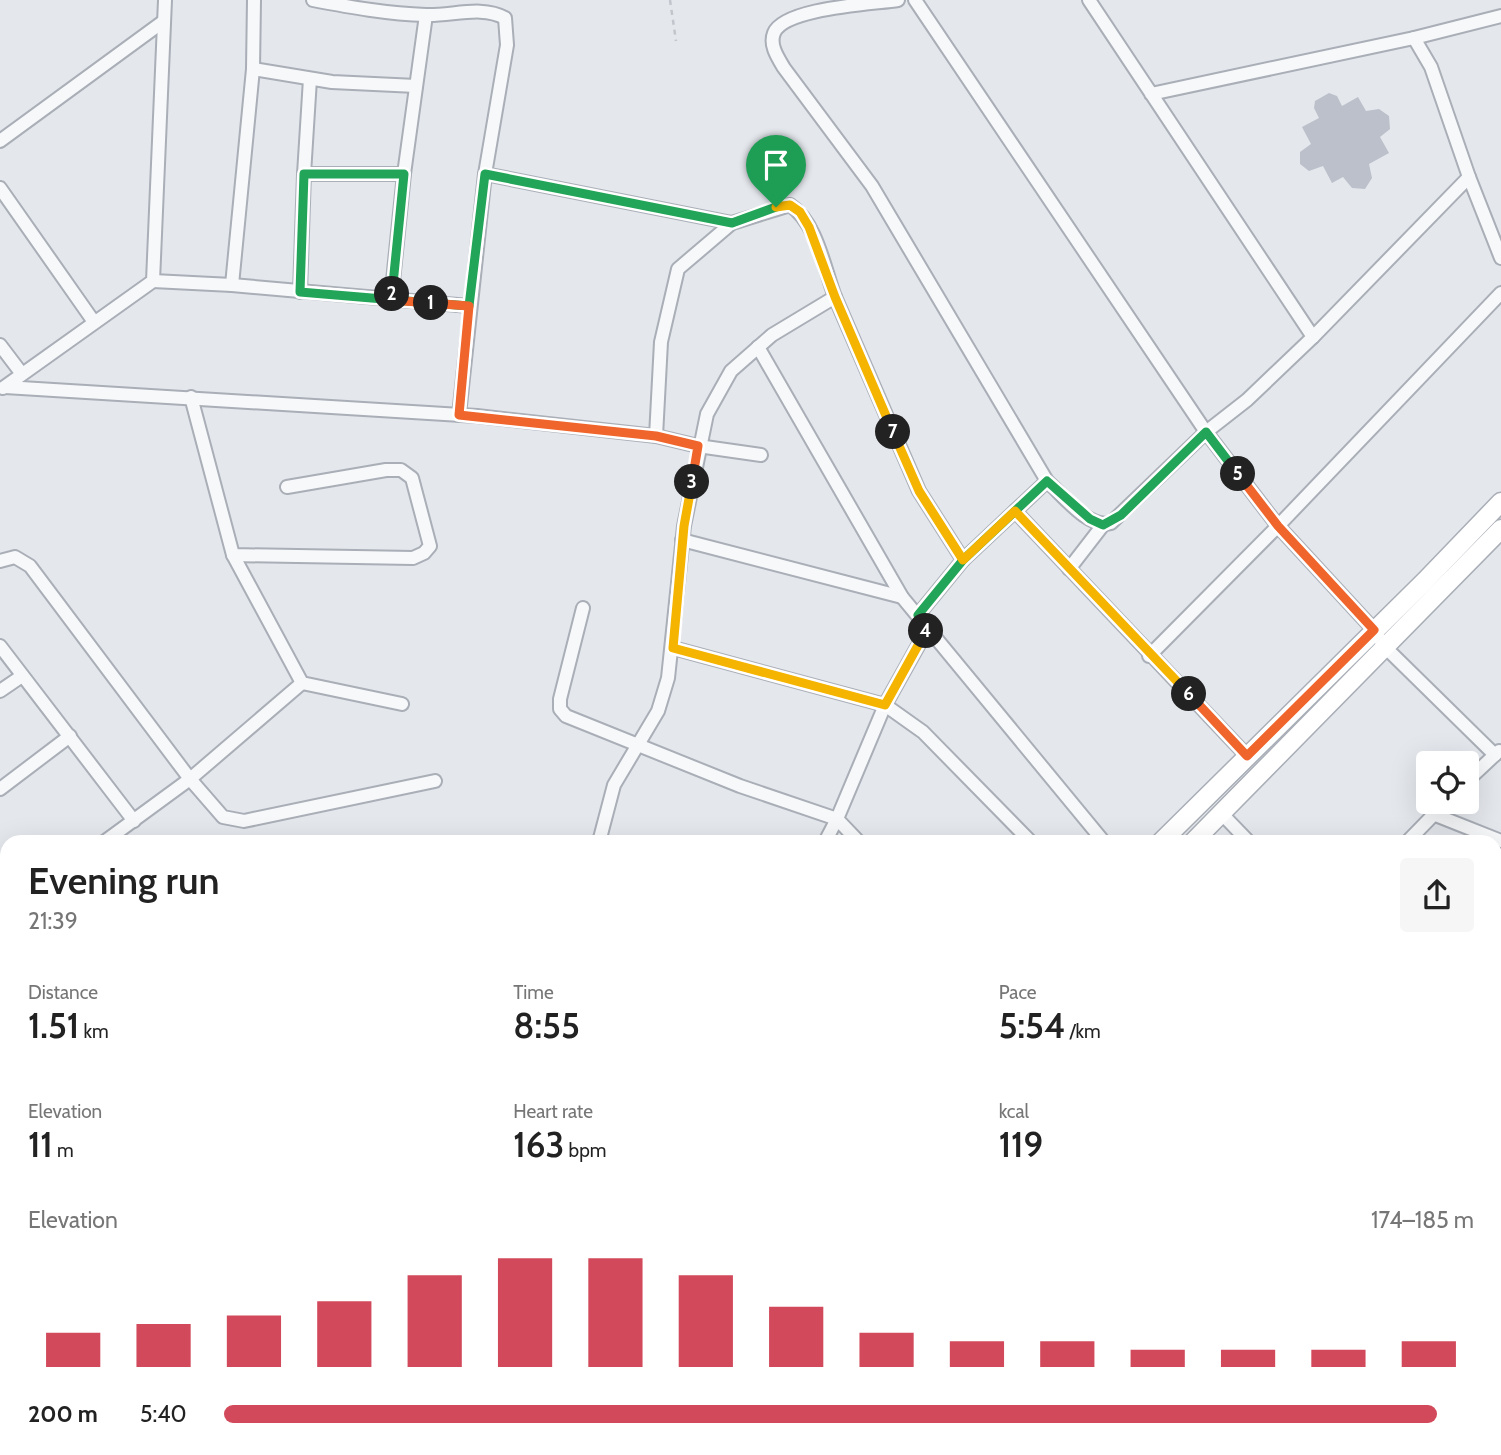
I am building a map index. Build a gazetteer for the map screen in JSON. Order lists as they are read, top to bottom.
{
  "page": {
    "pins": [
      "2",
      "1",
      "7",
      "5",
      "3",
      "4",
      "6"
    ],
    "heading": ["Evening run", "21:39"],
    "stats": [
      ["Distance", "1.51 km"],
      ["Time", "8:55"],
      ["Pace", "5:54 /km"],
      ["Elevation", "11 m"],
      ["Heart rate", "163 bpm"],
      ["kcal", "119"]
    ],
    "chart": ["Elevation", "174–185 m"],
    "list": [
      {
        "name": "200 m",
        "note": "5:40"
      }
    ]
  }
}
